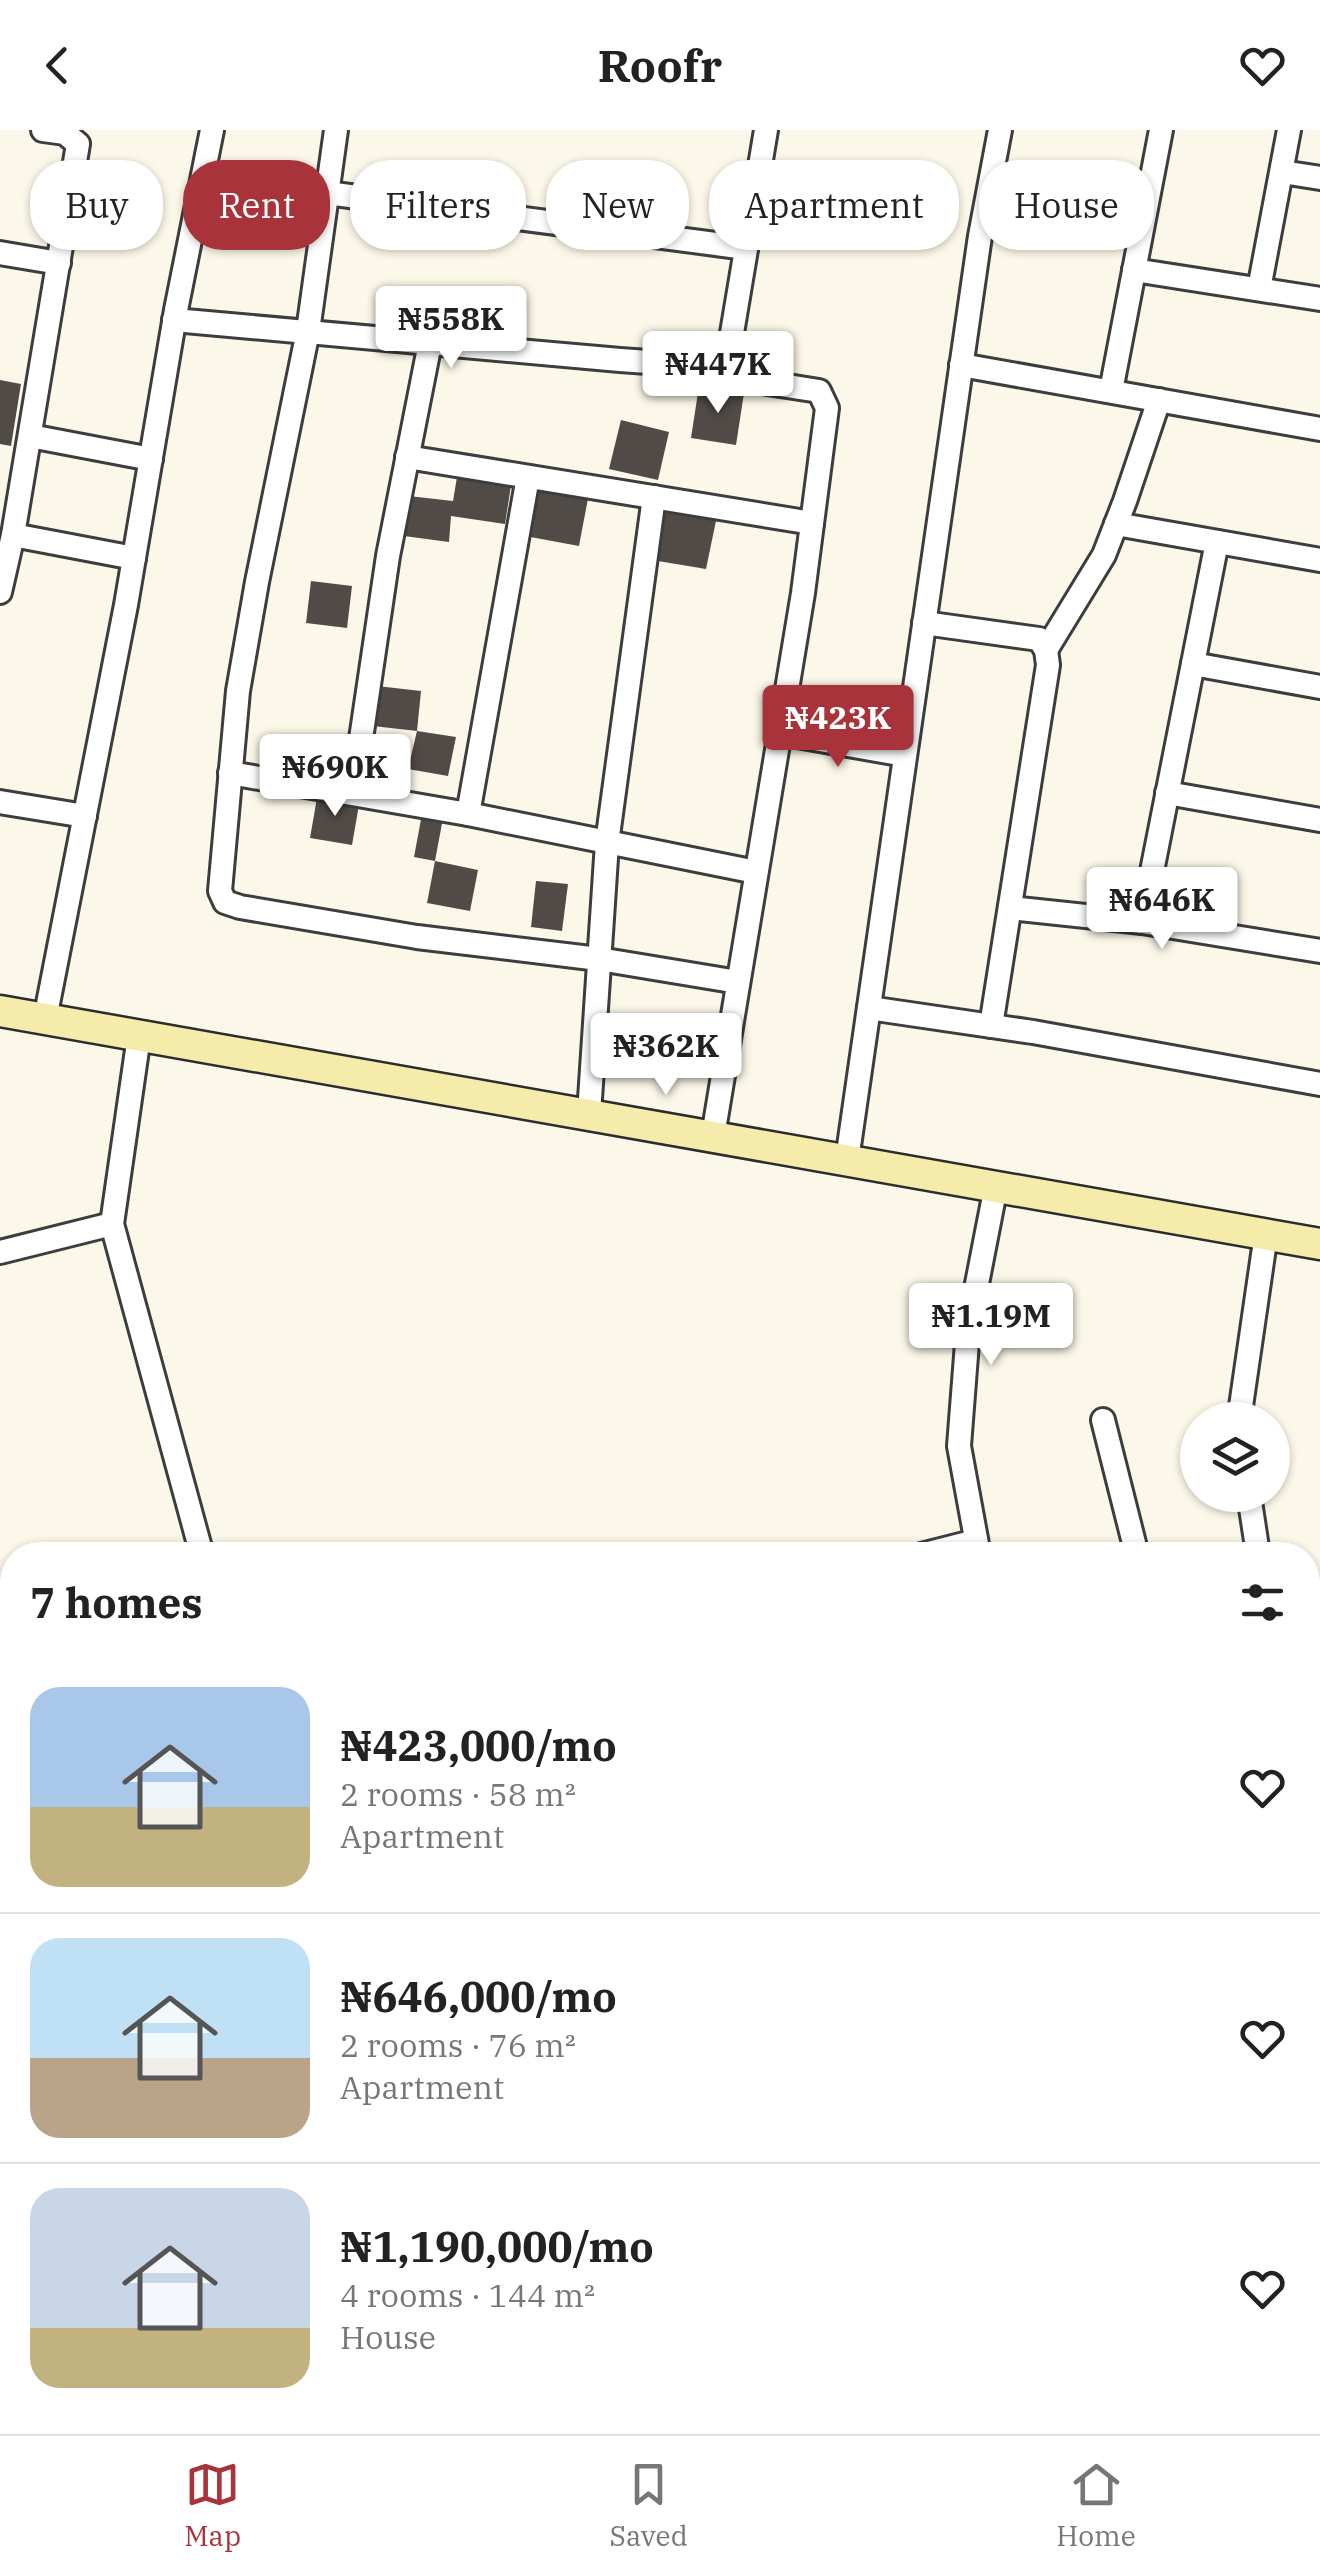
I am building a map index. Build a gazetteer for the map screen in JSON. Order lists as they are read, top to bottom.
{
  "page": {
    "header": "Roofr",
    "chip": [
      "Buy",
      "Rent",
      "Filters",
      "New",
      "Apartment",
      "House"
    ],
    "price": [
      "₦558K",
      "₦447K",
      "₦423K",
      "₦690K",
      "₦646K",
      "₦362K",
      "₦1.19M"
    ],
    "heading": "7 homes",
    "list": [
      {
        "name": "₦423,000/mo",
        "note": "2 rooms · 58 m² · Apartment"
      },
      {
        "name": "₦646,000/mo",
        "note": "2 rooms · 76 m² · Apartment"
      },
      {
        "name": "₦1,190,000/mo",
        "note": "4 rooms · 144 m² · House"
      }
    ],
    "tabs": ["Map", "Saved", "Home"]
  }
}
